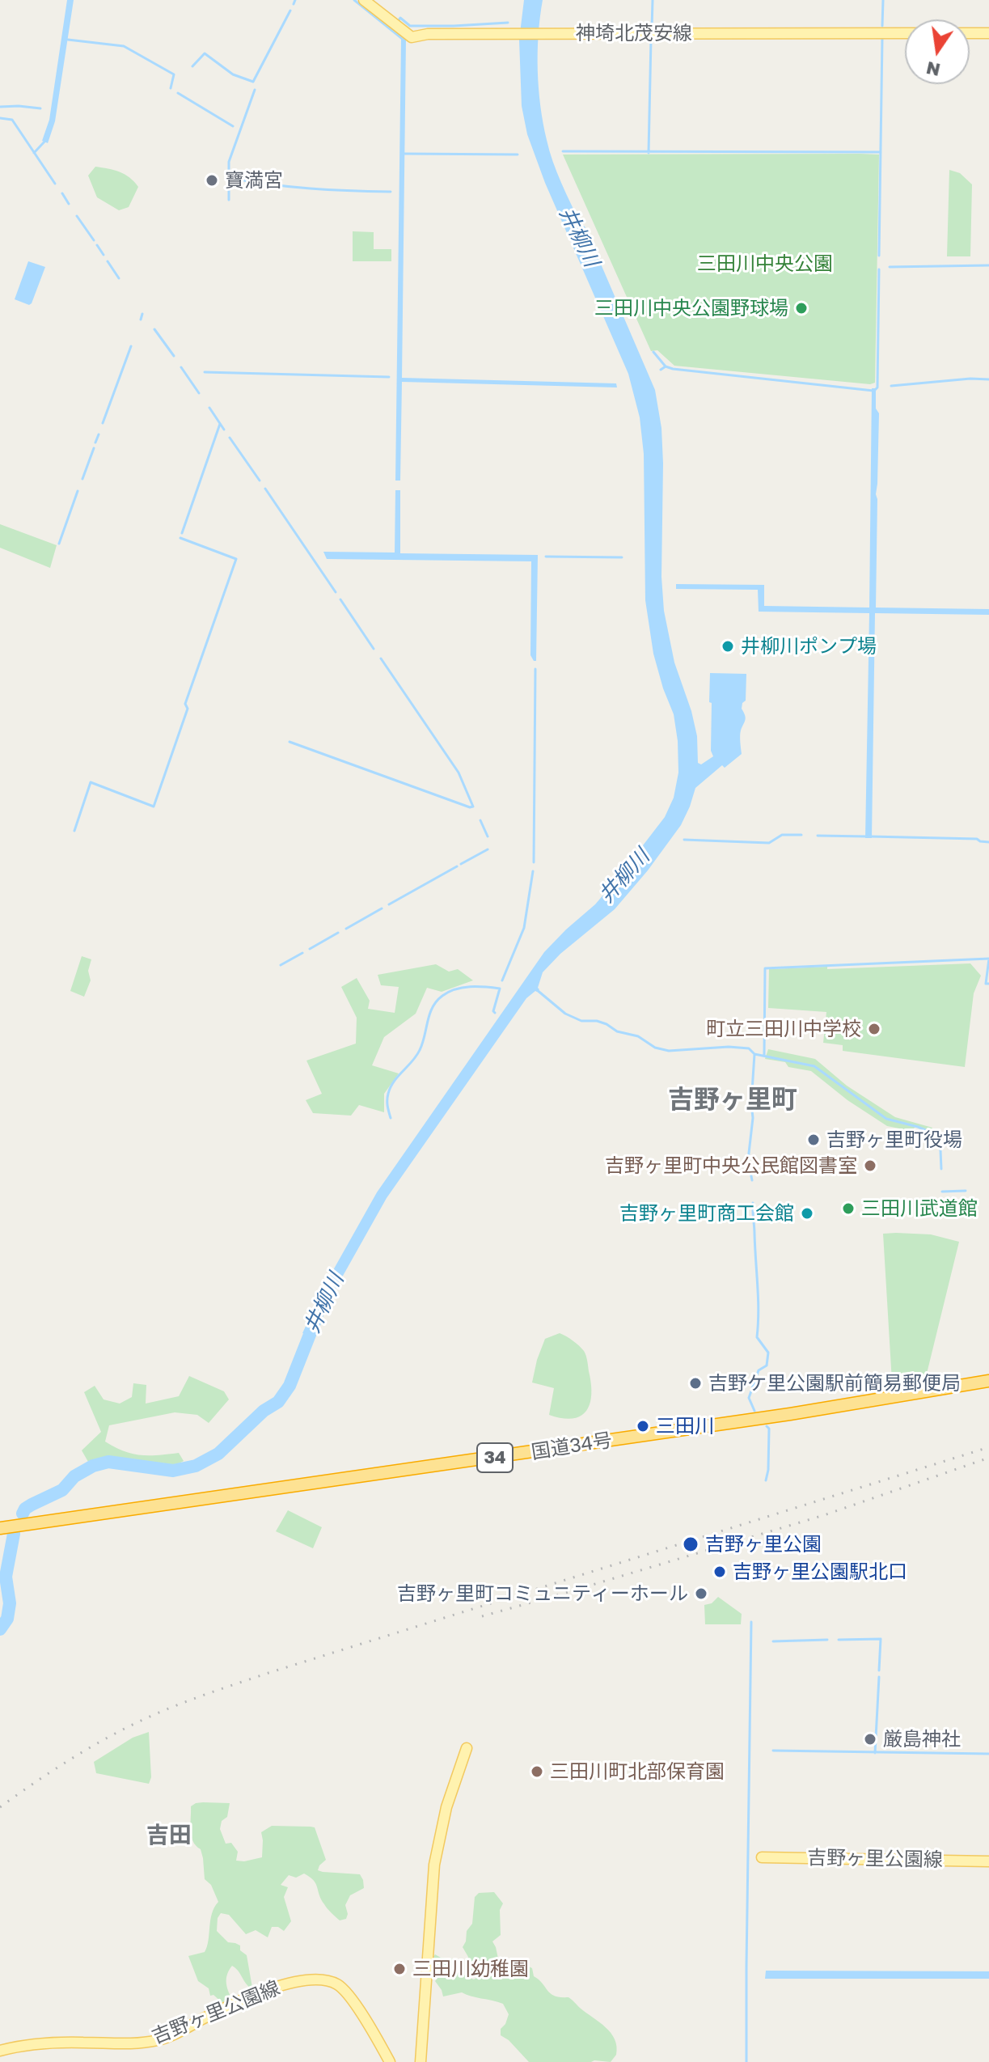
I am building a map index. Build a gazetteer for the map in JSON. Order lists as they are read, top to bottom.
{
  "streets": {
    "highway": ["国道34号", "34"],
    "main road": ["神埼北茂安線", "吉野ヶ里公園線"]
  },
  "districts": ["吉野ヶ里町", "吉田"],
  "water": ["井柳川"],
  "parks": ["三田川中央公園"],
  "places": [
    "寶満宮",
    "三田川中央公園野球場",
    "井柳川ポンプ場",
    "町立三田川中学校",
    "吉野ヶ里町役場",
    "吉野ヶ里町中央公民館図書室",
    "三田川武道館",
    "吉野ヶ里町商工会館",
    "吉野ケ里公園駅前簡易郵便局",
    "三田川",
    "吉野ヶ里公園",
    "吉野ヶ里公園駅北口",
    "吉野ヶ里町コミュニティーホール",
    "厳島神社",
    "三田川町北部保育園",
    "三田川幼稚園"
  ],
  "north": "bottom"
}
